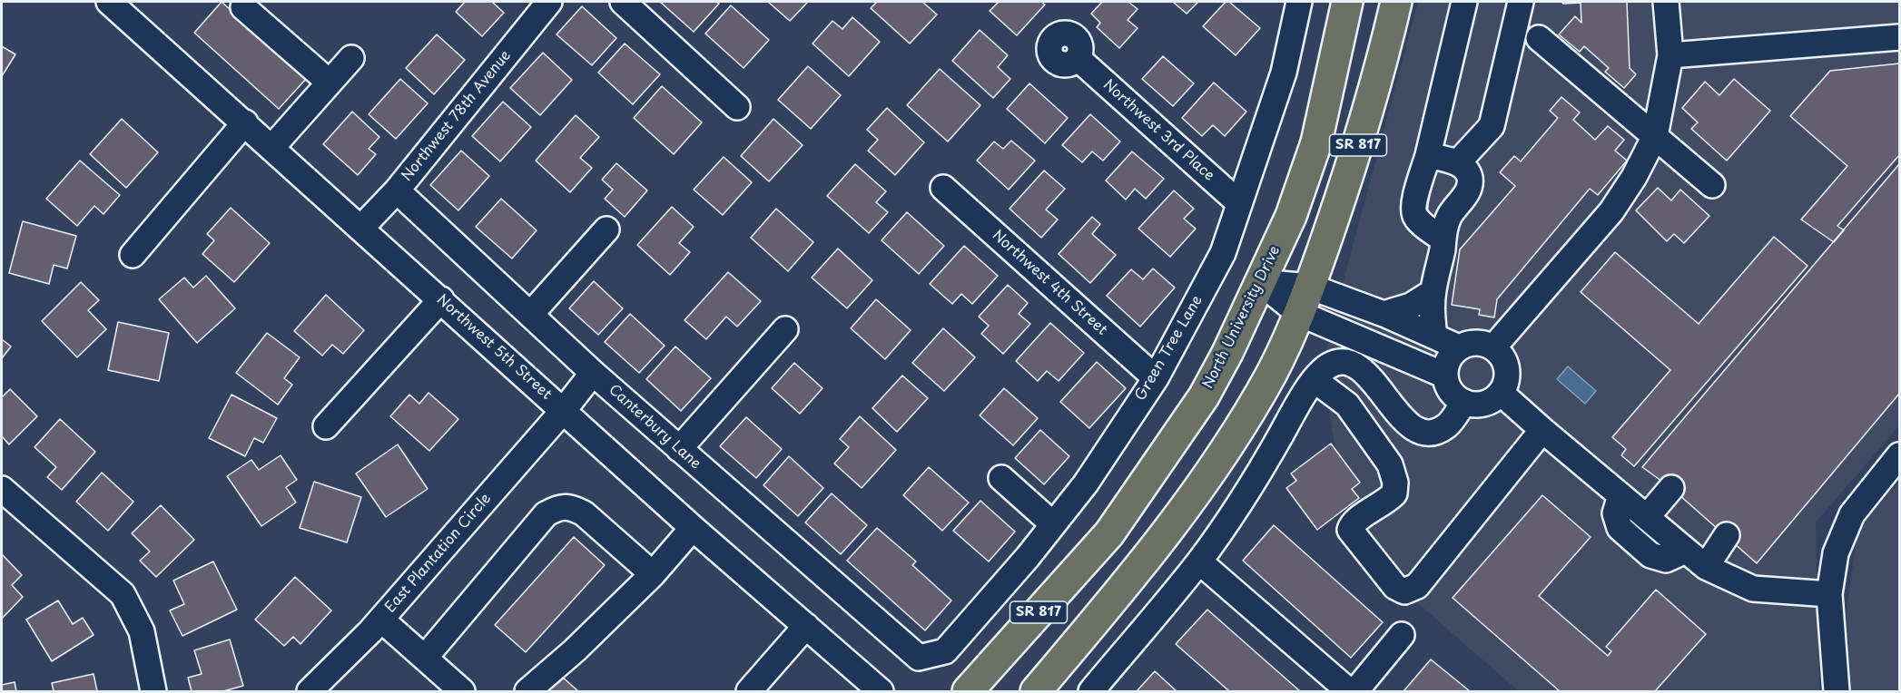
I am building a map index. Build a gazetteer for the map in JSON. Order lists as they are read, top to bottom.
{
  "streets": {
    "main road": ["SR 817", "North University Drive"],
    "street": [
      "Northwest 78th Avenue",
      "Northwest 3rd Place",
      "Northwest 4th Street",
      "Northwest 5th Street",
      "Green Tree Lane",
      "Canterbury Lane",
      "East Plantation Circle"
    ]
  },
  "crossings": [
    ["Northwest 78th Avenue", "Northwest 5th Street"],
    ["Northwest 78th Avenue", "Canterbury Lane"],
    ["Northwest 3rd Place", "Green Tree Lane"],
    ["Northwest 4th Street", "Green Tree Lane"],
    ["Northwest 5th Street", "East Plantation Circle"],
    ["Green Tree Lane", "Canterbury Lane"],
    ["Canterbury Lane", "East Plantation Circle"]
  ]
}
